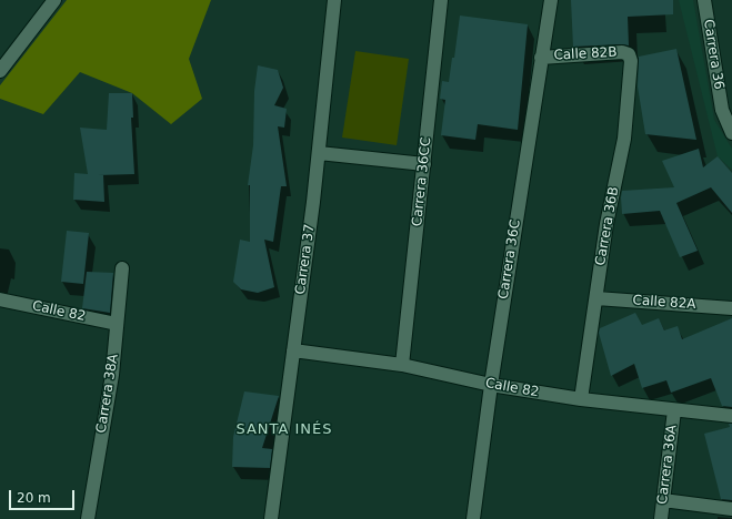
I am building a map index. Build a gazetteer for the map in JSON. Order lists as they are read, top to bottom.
{
  "streets": {
    "street": [
      "Calle 82B",
      "Carrera 36",
      "Carrera 36CC",
      "Carrera 36B",
      "Carrera 37",
      "Carrera 36C",
      "Calle 82A",
      "Calle 82",
      "Carrera 38A",
      "Carrera 36A"
    ]
  },
  "crossings": [
    ["Calle 82B", "Carrera 36B"],
    ["Calle 82B", "Carrera 36C"],
    ["Carrera 36CC", "Calle 82"],
    ["Carrera 36B", "Calle 82A"],
    ["Carrera 36B", "Calle 82"],
    ["Carrera 37", "Calle 82"],
    ["Carrera 36C", "Calle 82"],
    ["Calle 82", "Carrera 38A"],
    ["Calle 82", "Carrera 36A"]
  ],
  "districts": ["SANTA INÉS"],
  "scale_bar": "20 m"
}
